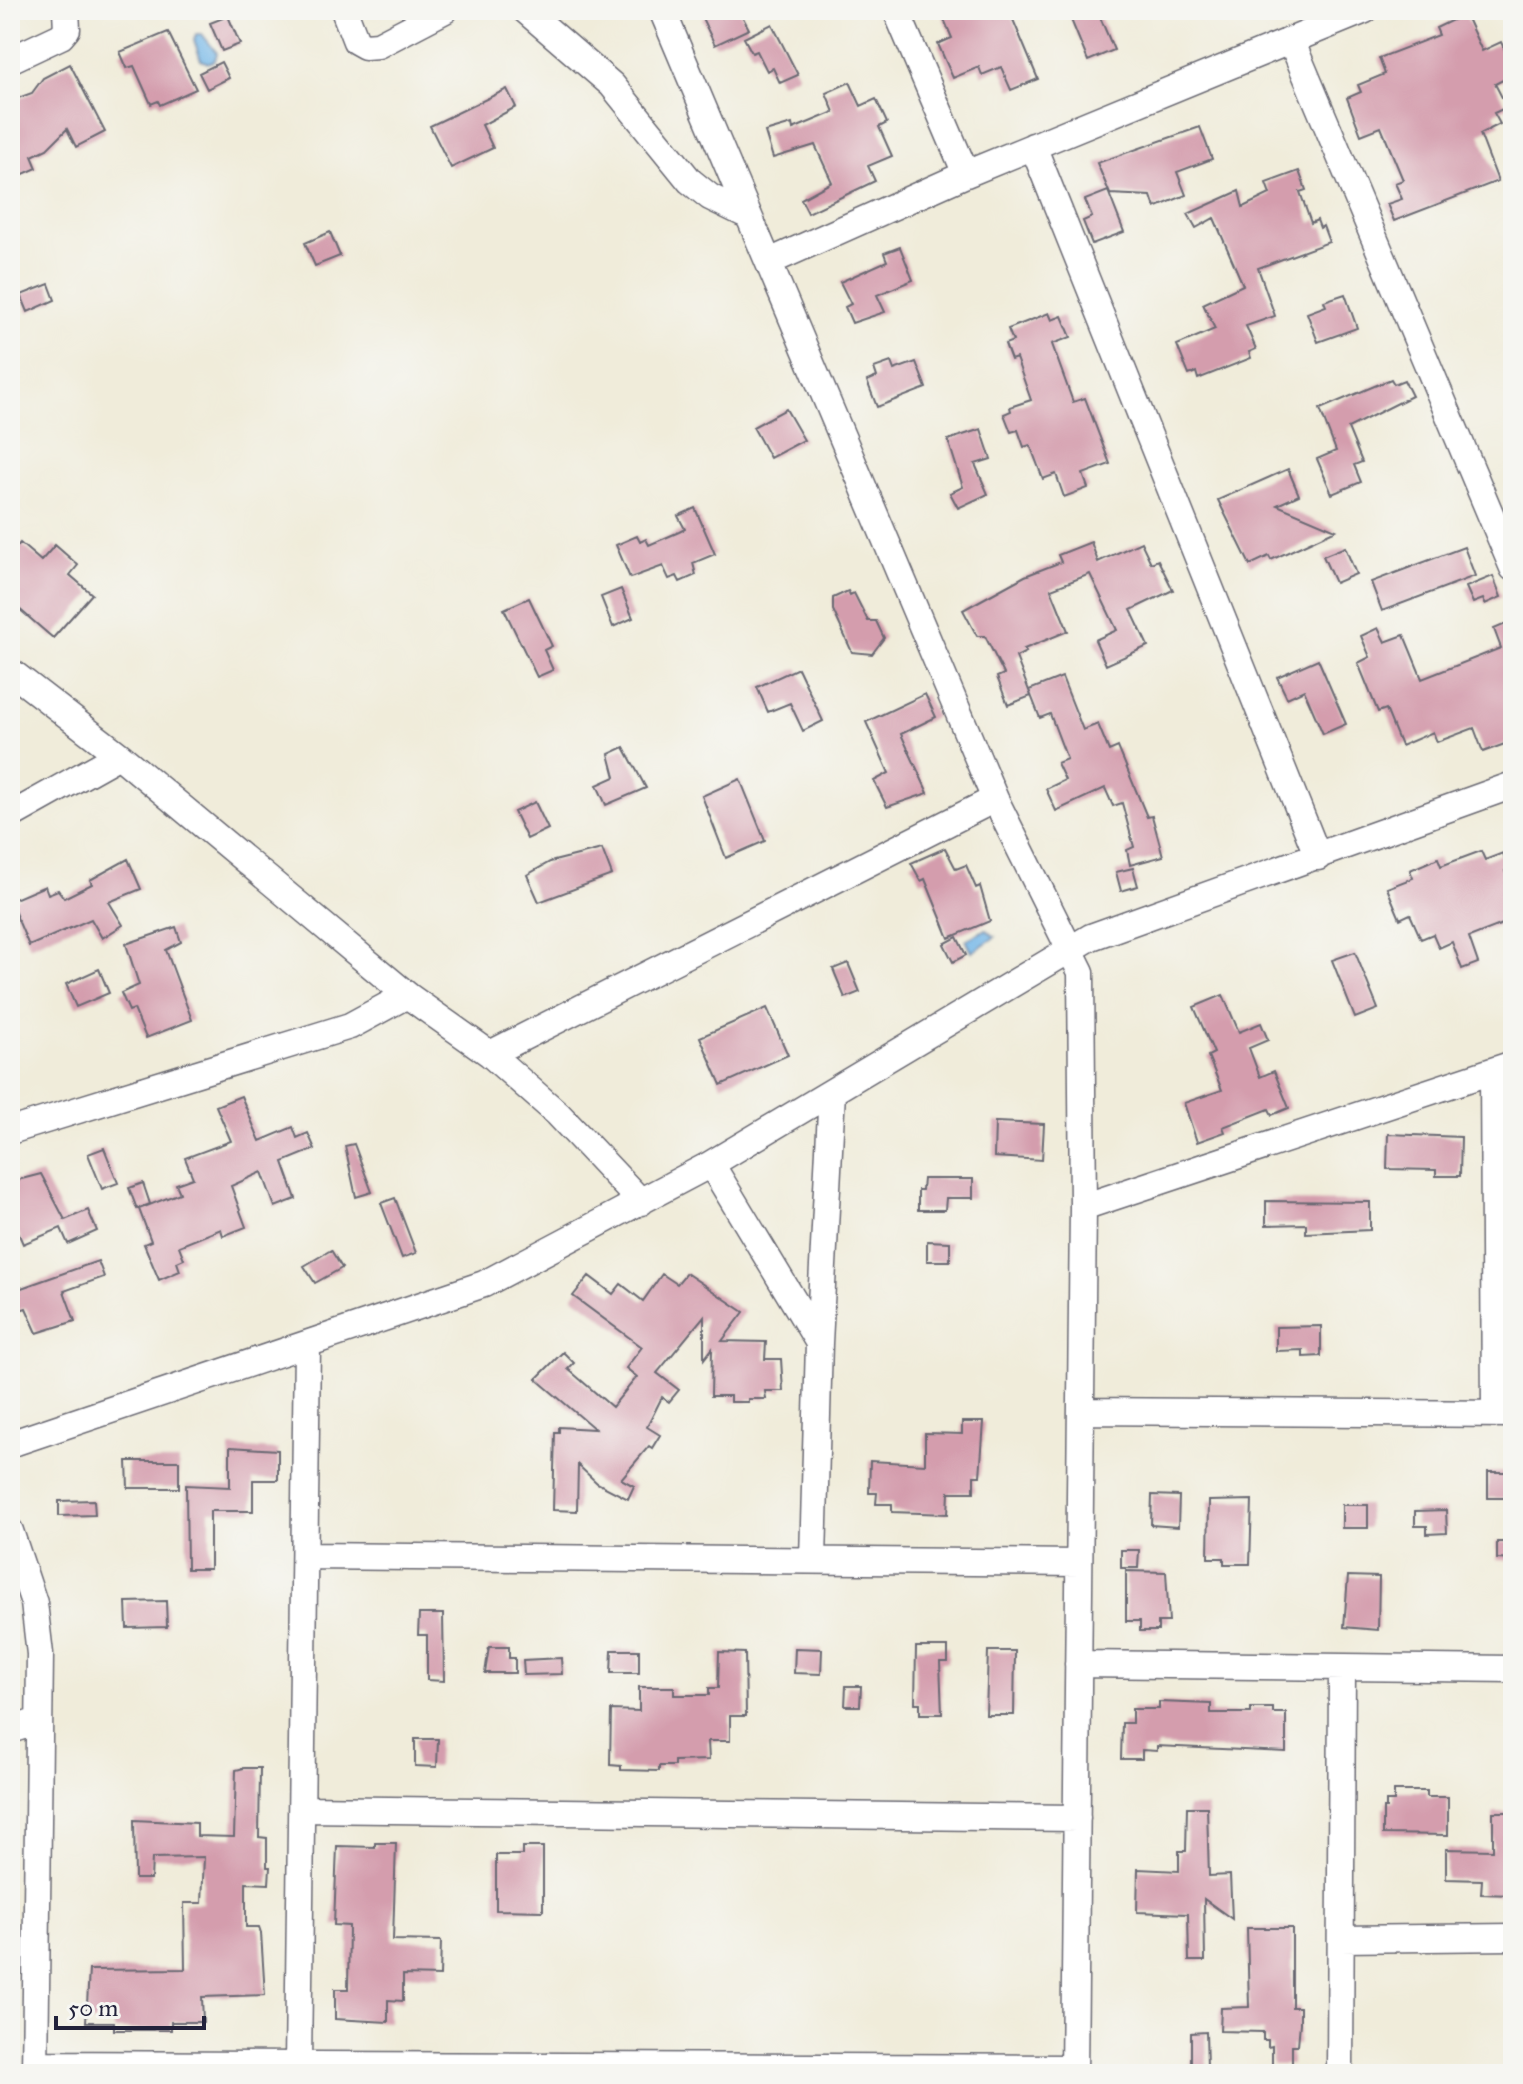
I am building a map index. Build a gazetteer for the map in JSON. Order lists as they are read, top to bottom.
{
  "scale_bar": "50 m"
}
